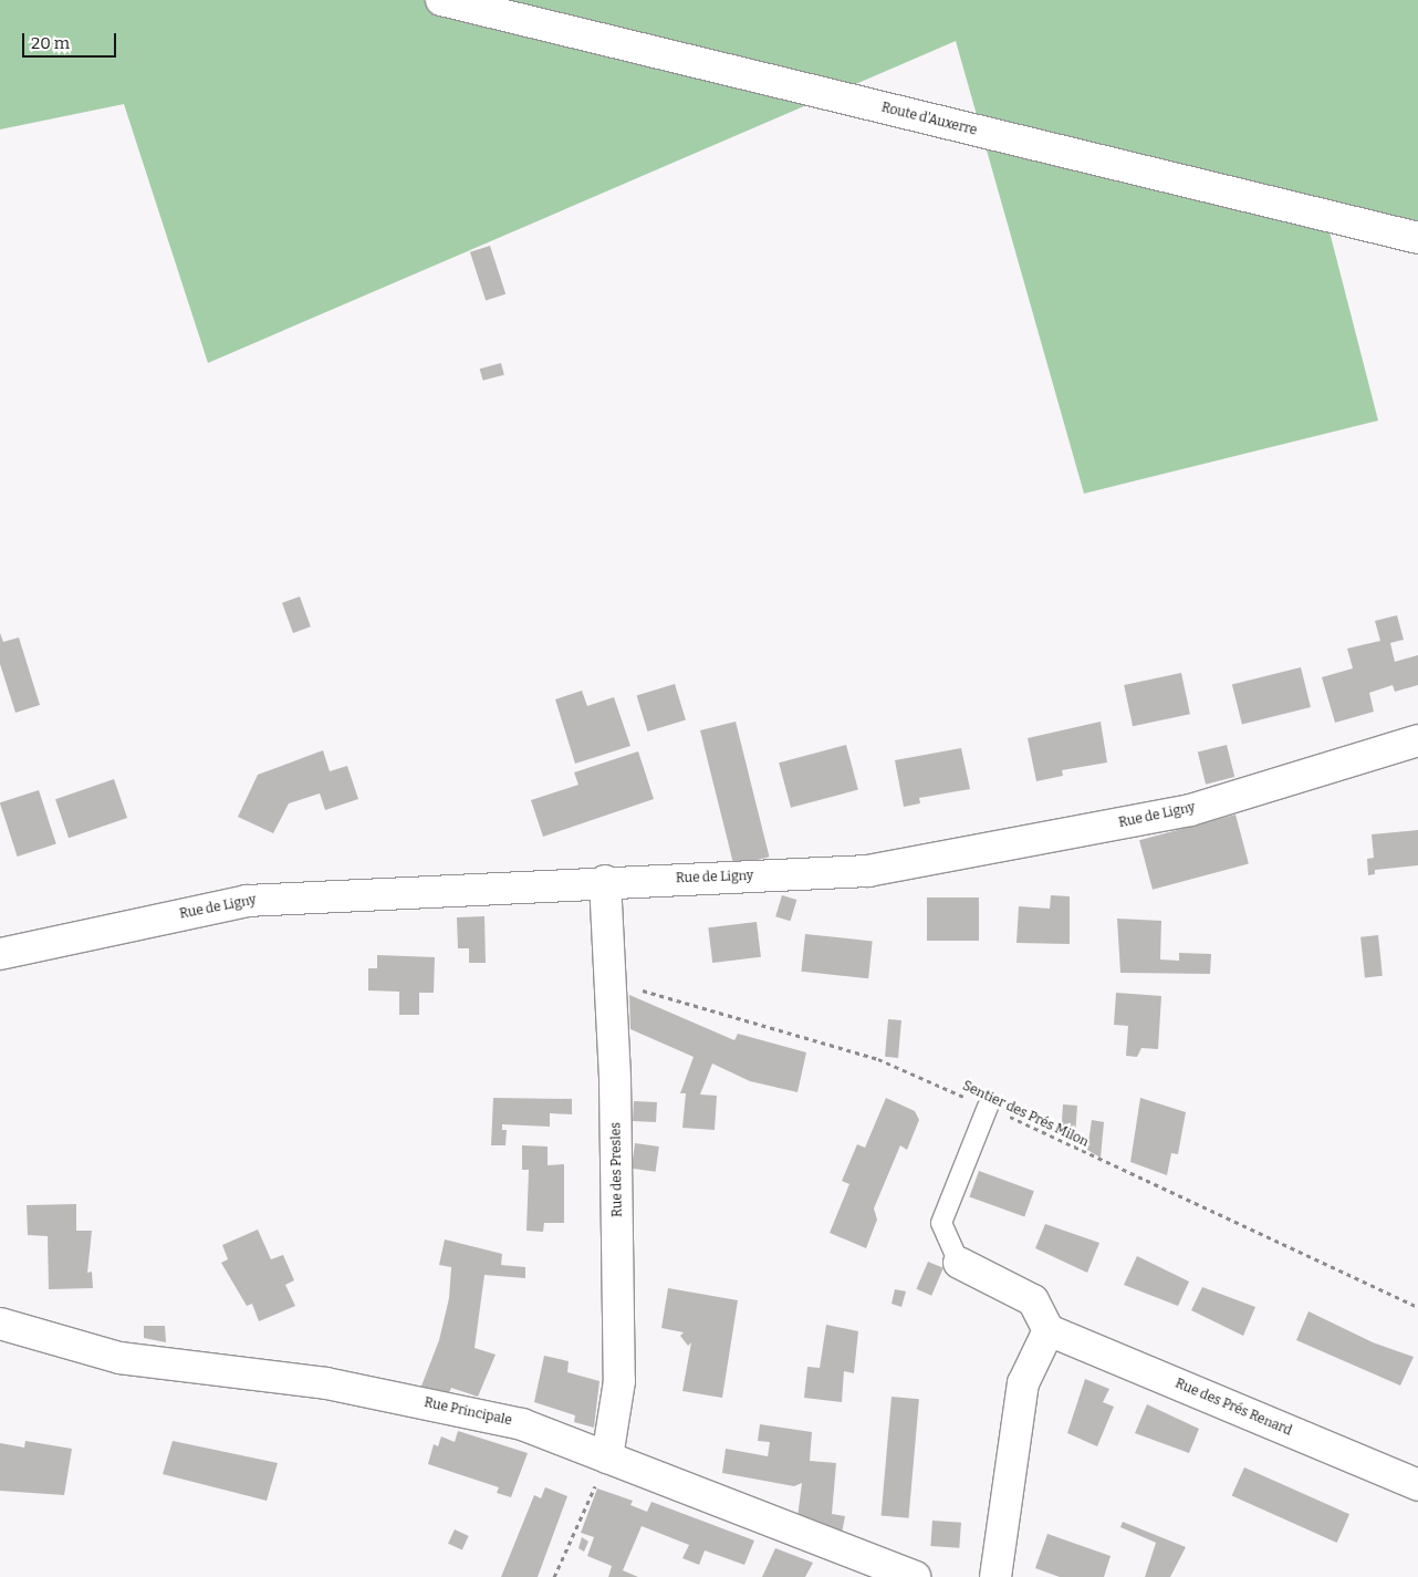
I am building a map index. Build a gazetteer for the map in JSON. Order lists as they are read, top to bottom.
{
  "streets": {
    "street": [
      "Route d'Auxerre",
      "Rue de Ligny",
      "Rue des Presles",
      "Rue des Prés Renard",
      "Rue Principale"
    ],
    "path": ["Sentier des Prés Milon"]
  },
  "crossings": [
    ["Rue de Ligny", "Rue des Presles"],
    ["Sentier des Prés Milon", "Rue des Presles"],
    ["Rue des Presles", "Rue Principale"]
  ],
  "scale_bar": "20 m"
}
